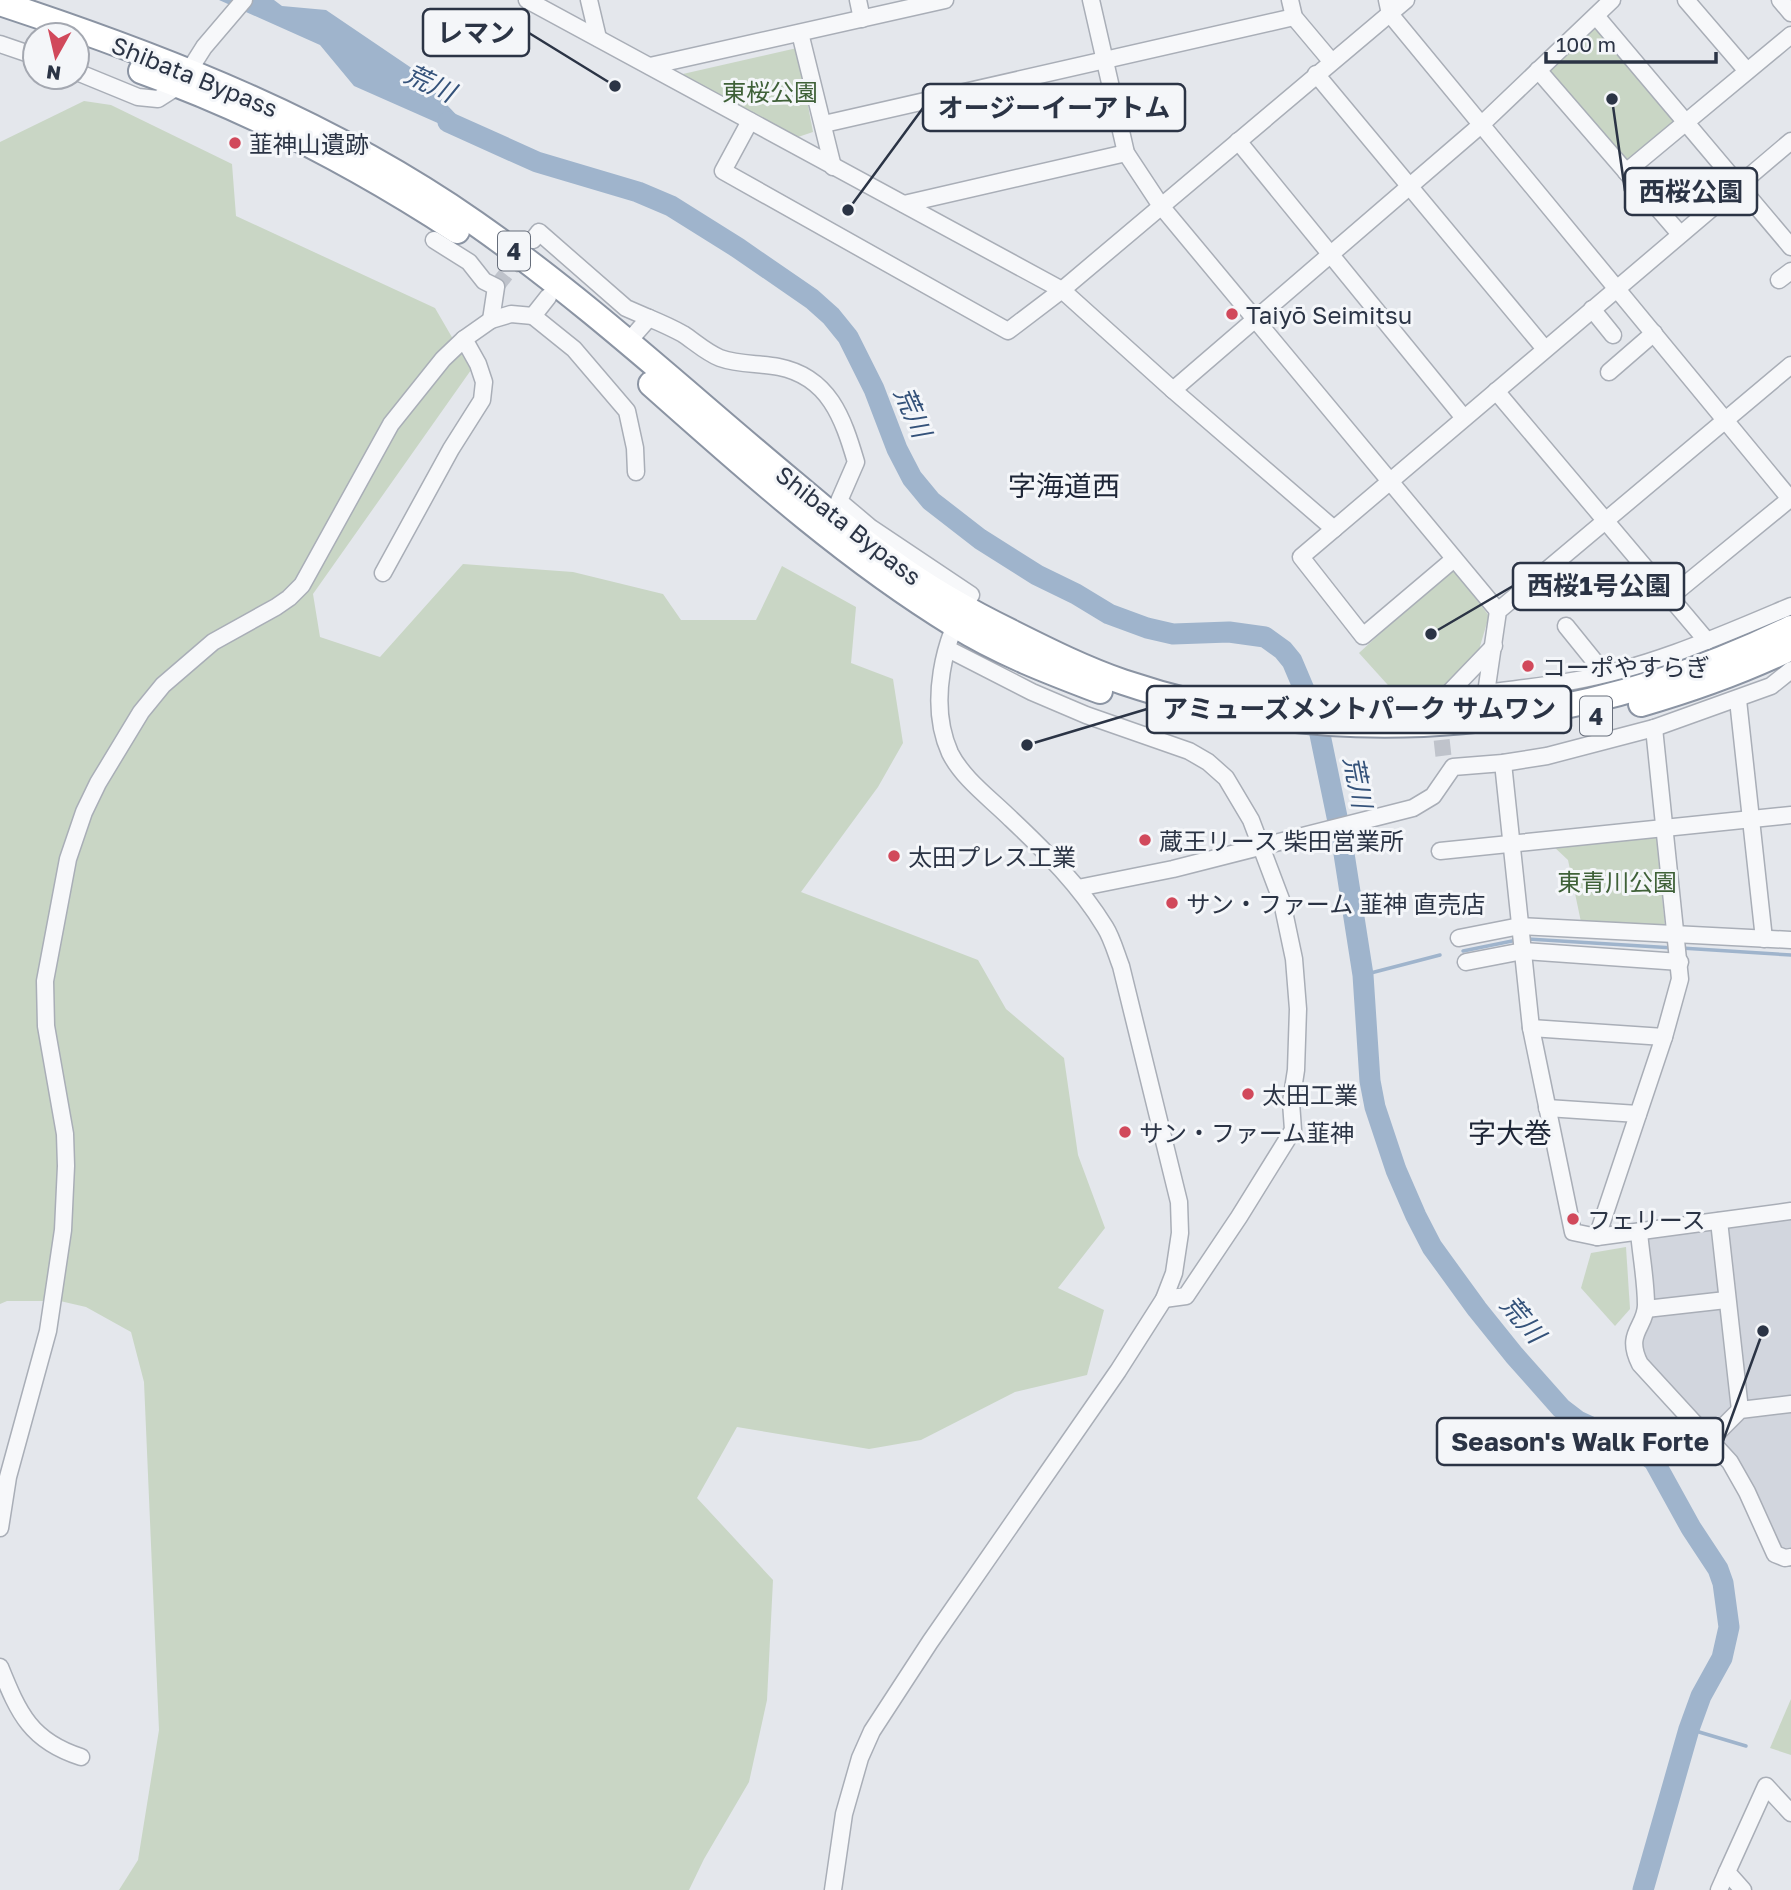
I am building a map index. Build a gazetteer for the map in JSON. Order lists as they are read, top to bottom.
{
  "streets": {
    "highway": ["Shibata Bypass", "4"]
  },
  "districts": ["字海道西", "字大巻"],
  "water": ["荒川"],
  "parks": ["東桜公園", "東青川公園"],
  "places": [
    "レマン",
    "西桜公園",
    "韮神山遺跡",
    "オージーイーアトム",
    "Taiyō Seimitsu",
    "西桜1号公園",
    "コーポやすらぎ",
    "アミューズメントパーク サムワン",
    "蔵王リース 柴田営業所",
    "太田プレス工業",
    "サン・ファーム 韮神 直売店",
    "太田工業",
    "サン・ファーム韮神",
    "フェリース",
    "Season's Walk Forte"
  ],
  "scale_bar": "100 m",
  "north": "bottom"
}
